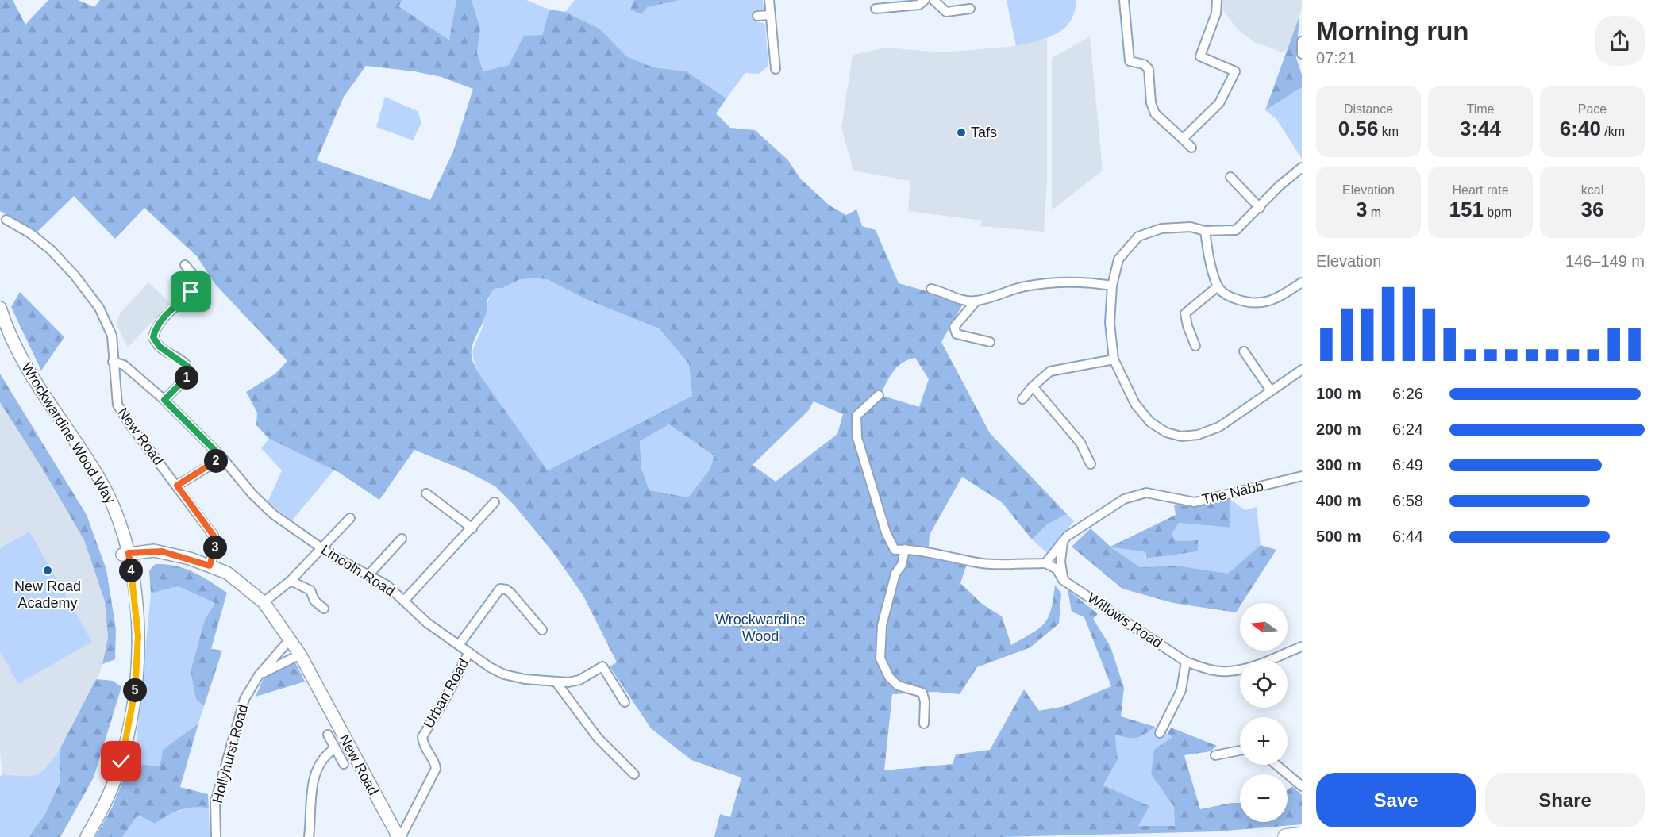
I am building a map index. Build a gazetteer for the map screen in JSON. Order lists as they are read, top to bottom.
{
  "streets": {
    "main road": ["Wrockwardine Wood Way", "New Road"],
    "street": [
      "The Nabb",
      "Lincoln Road",
      "Willows Road",
      "Urban Road",
      "Hollyhurst Road"
    ]
  },
  "crossings": [
    ["Wrockwardine Wood Way", "New Road"],
    ["New Road", "Lincoln Road"],
    ["New Road", "Urban Road"],
    ["New Road", "Hollyhurst Road"],
    ["Lincoln Road", "Urban Road"]
  ],
  "parks": ["Wrockwardine Wood"],
  "places": ["Tafs", "New Road Academy"],
  "north": "left",
  "page": {
    "heading": ["Morning run", "07:21"],
    "stats": [
      ["Distance", "0.56 km"],
      ["Time", "3:44"],
      ["Pace", "6:40 /km"],
      ["Elevation", "3 m"],
      ["Heart rate", "151 bpm"],
      ["kcal", "36"]
    ],
    "chart": ["Elevation", "146–149 m"],
    "pins": [
      "1",
      "2",
      "3",
      "4",
      "5"
    ],
    "list": [
      {
        "name": "100 m",
        "note": "6:26"
      },
      {
        "name": "200 m",
        "note": "6:24"
      },
      {
        "name": "300 m",
        "note": "6:49"
      },
      {
        "name": "400 m",
        "note": "6:58"
      },
      {
        "name": "500 m",
        "note": "6:44"
      }
    ],
    "map_buttons": ["+", "−"],
    "buttons": ["Save", "Share"]
  }
}
